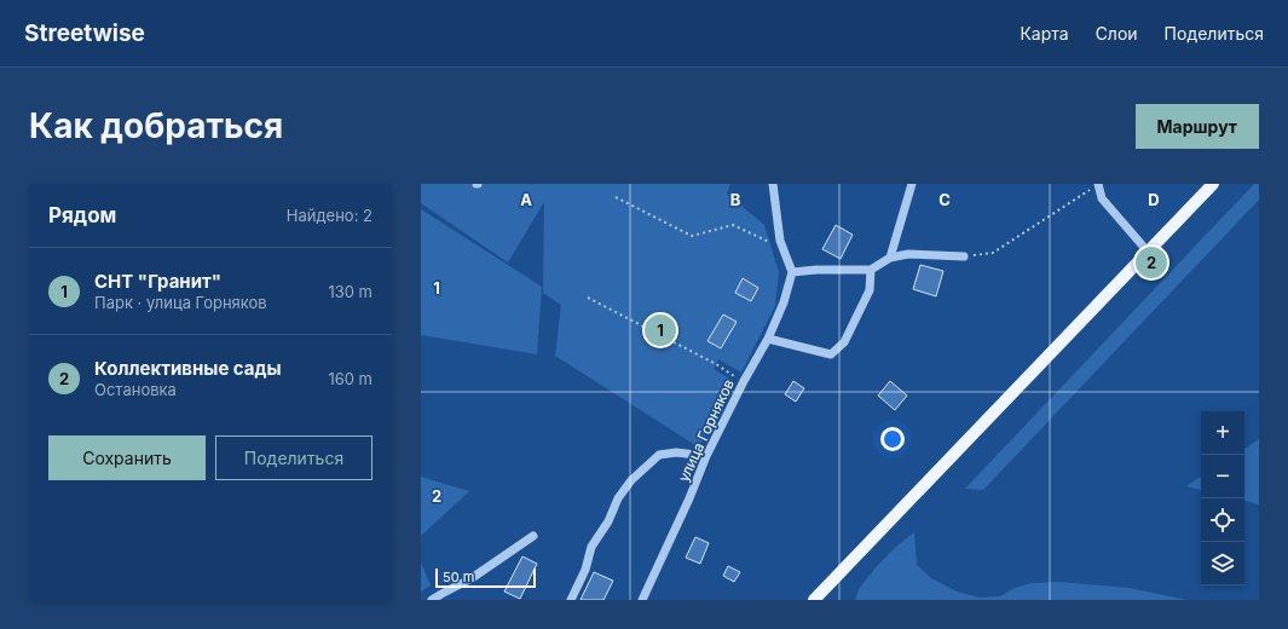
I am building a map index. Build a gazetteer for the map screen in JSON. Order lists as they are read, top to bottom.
{
  "streets": {
    "street": ["улица Горняков"]
  },
  "scale_bar": "50 m",
  "page": {
    "header": "Streetwise",
    "nav": ["Карта", "Слои", "Поделиться"],
    "buttons": [
      "Маршрут",
      ["Сохранить", "Поделиться"]
    ],
    "title": "Как добраться",
    "heading": ["Рядом", "Найдено: 2"],
    "pins": ["2", "1"],
    "list": [
      {
        "mark": "1",
        "name": "СНТ \"Гранит\"",
        "note": "Парк · улица Горняков",
        "value": "130 m"
      },
      {
        "mark": "2",
        "name": "Коллективные сады",
        "note": "Остановка",
        "value": "160 m"
      }
    ],
    "map_buttons": ["+", "−"],
    "scale": "50 m"
  },
  "grid": {
    "columns": [
      "A",
      "B",
      "C",
      "D"
    ],
    "rows": ["1", "2"]
  }
}
